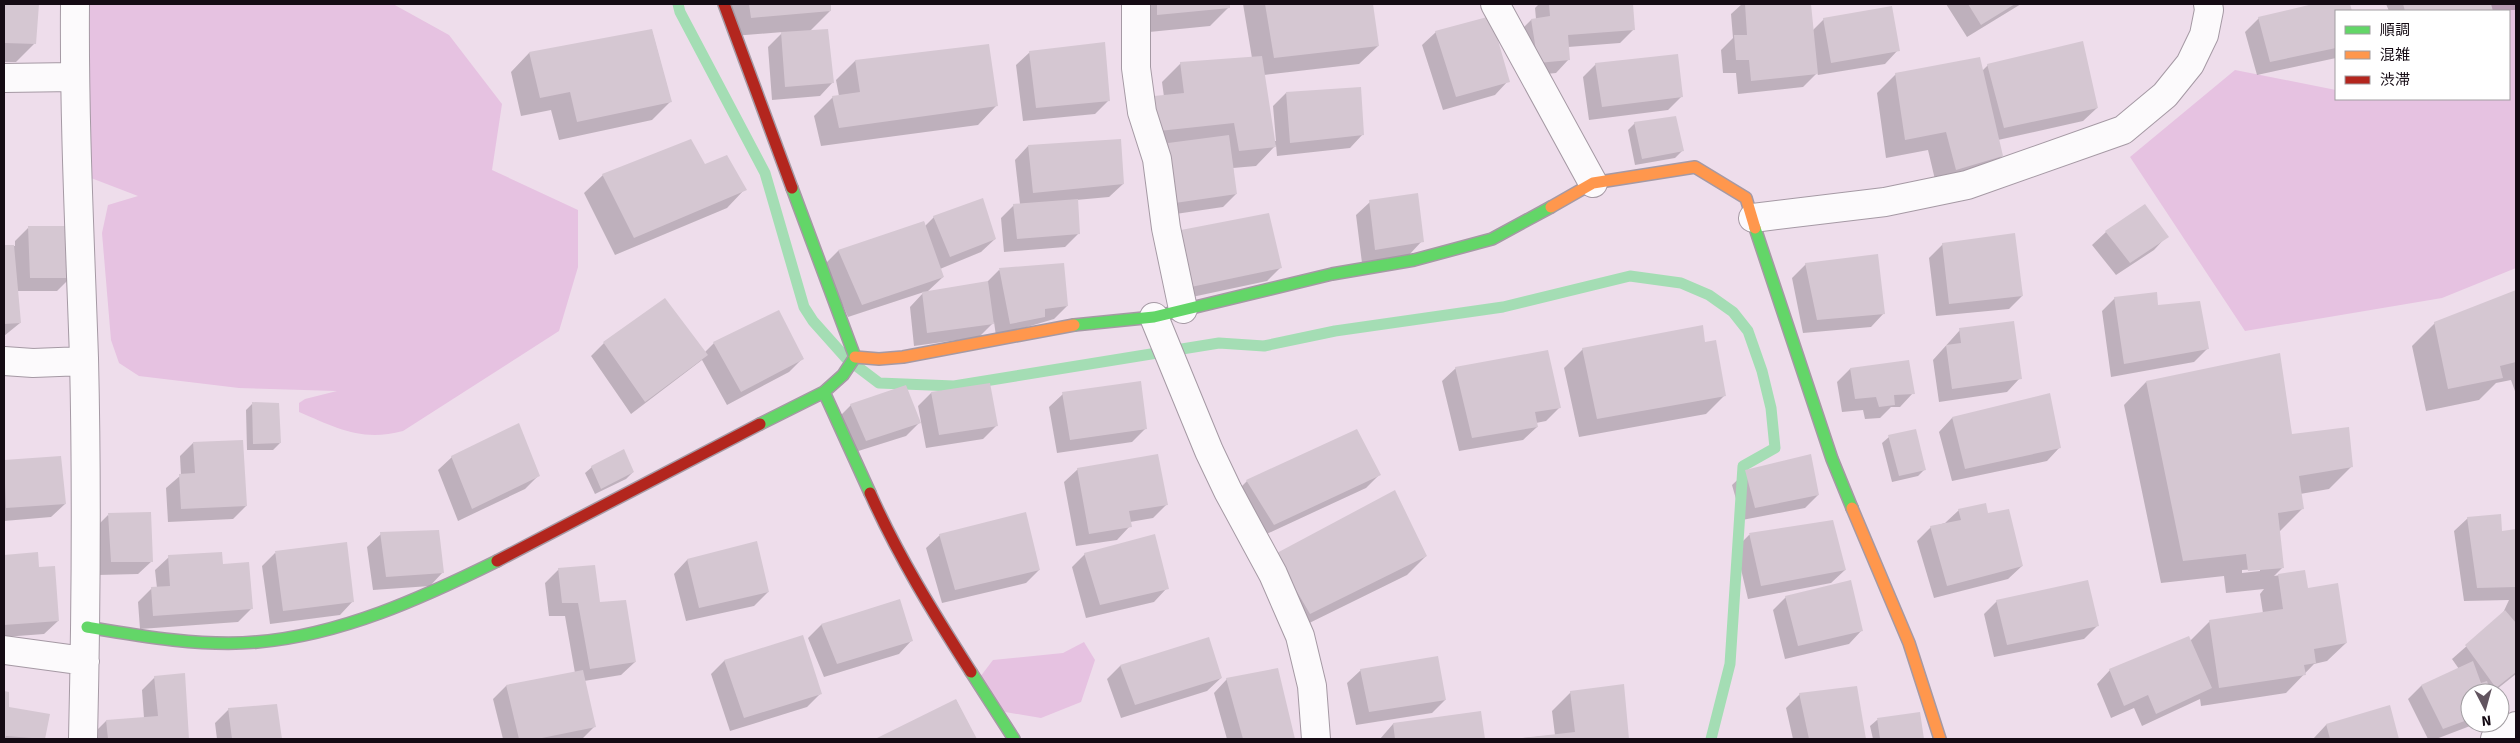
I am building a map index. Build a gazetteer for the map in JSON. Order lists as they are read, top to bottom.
{
  "legend": ["順調", "混雑", "渋滞"],
  "north": "bottom"
}
